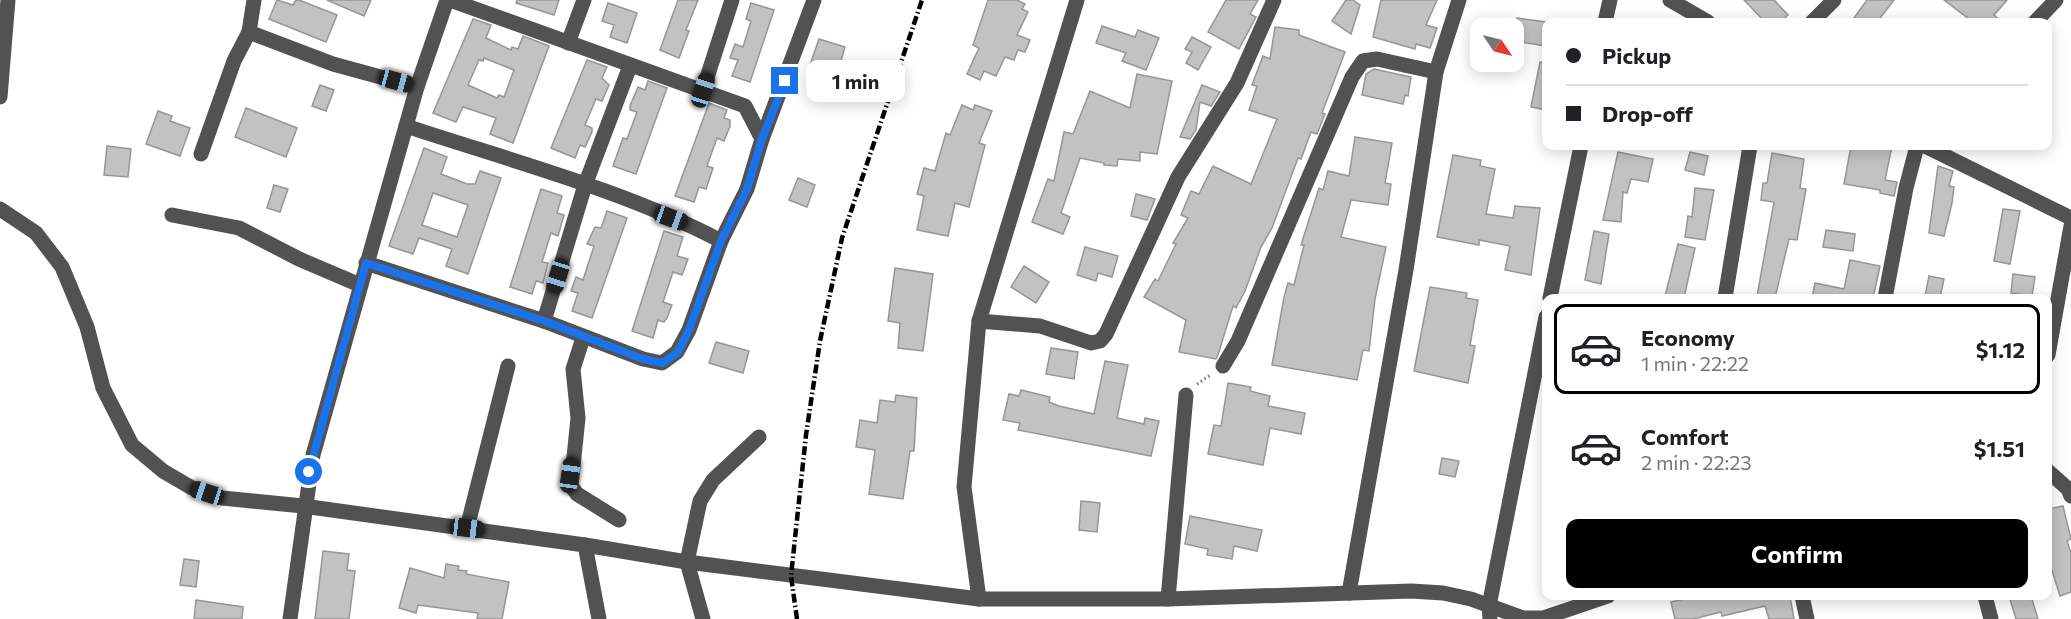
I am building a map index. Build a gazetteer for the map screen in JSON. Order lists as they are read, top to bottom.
{
  "north": "bottom right",
  "page": {
    "banner": ["Pickup", "Drop-off"],
    "bubble": "1 min",
    "list": [
      {
        "name": "Economy",
        "note": "1 min · 22:22",
        "value": "$1.12"
      },
      {
        "name": "Comfort",
        "note": "2 min · 22:23",
        "value": "$1.51"
      }
    ],
    "buttons": "Confirm"
  }
}
